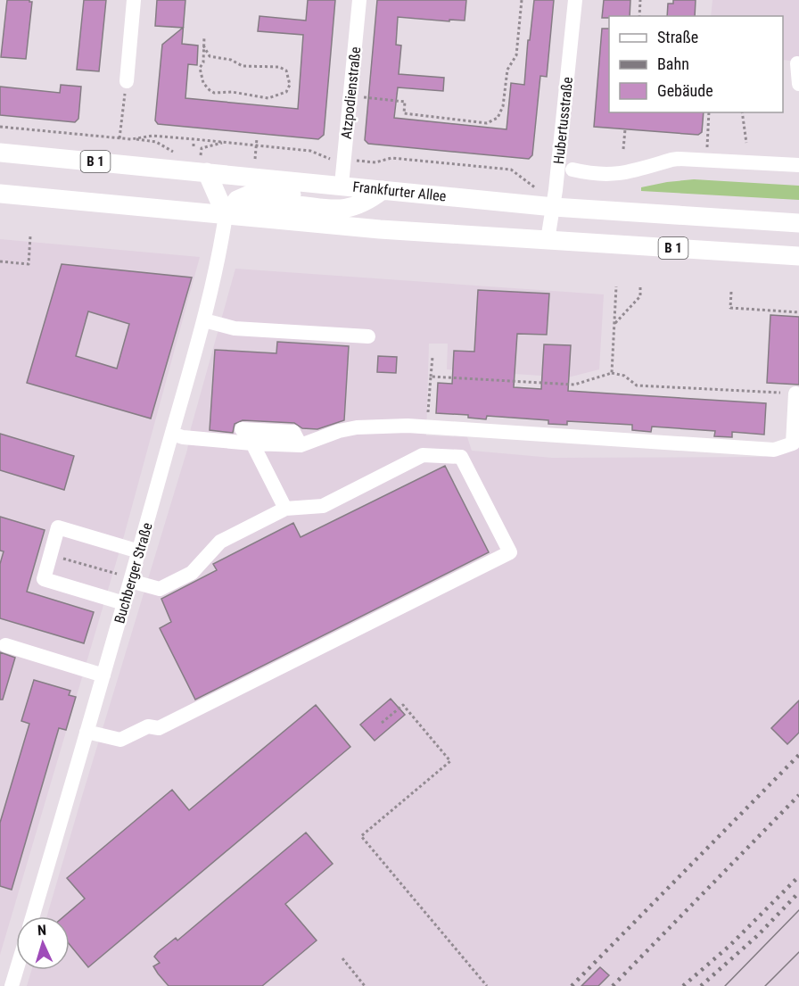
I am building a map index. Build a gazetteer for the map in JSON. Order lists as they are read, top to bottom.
{
  "streets": {
    "main road": ["B 1", "Frankfurter Allee"],
    "street": ["Atzpodienstraße", "Hubertusstraße", "Buchberger Straße"]
  },
  "crossings": [
    ["Atzpodienstraße", "Frankfurter Allee"],
    ["Hubertusstraße", "B 1"],
    ["Hubertusstraße", "Frankfurter Allee"],
    ["B 1", "Buchberger Straße"]
  ],
  "legend": ["Straße", "Bahn", "Gebäude"],
  "north": "top"
}
